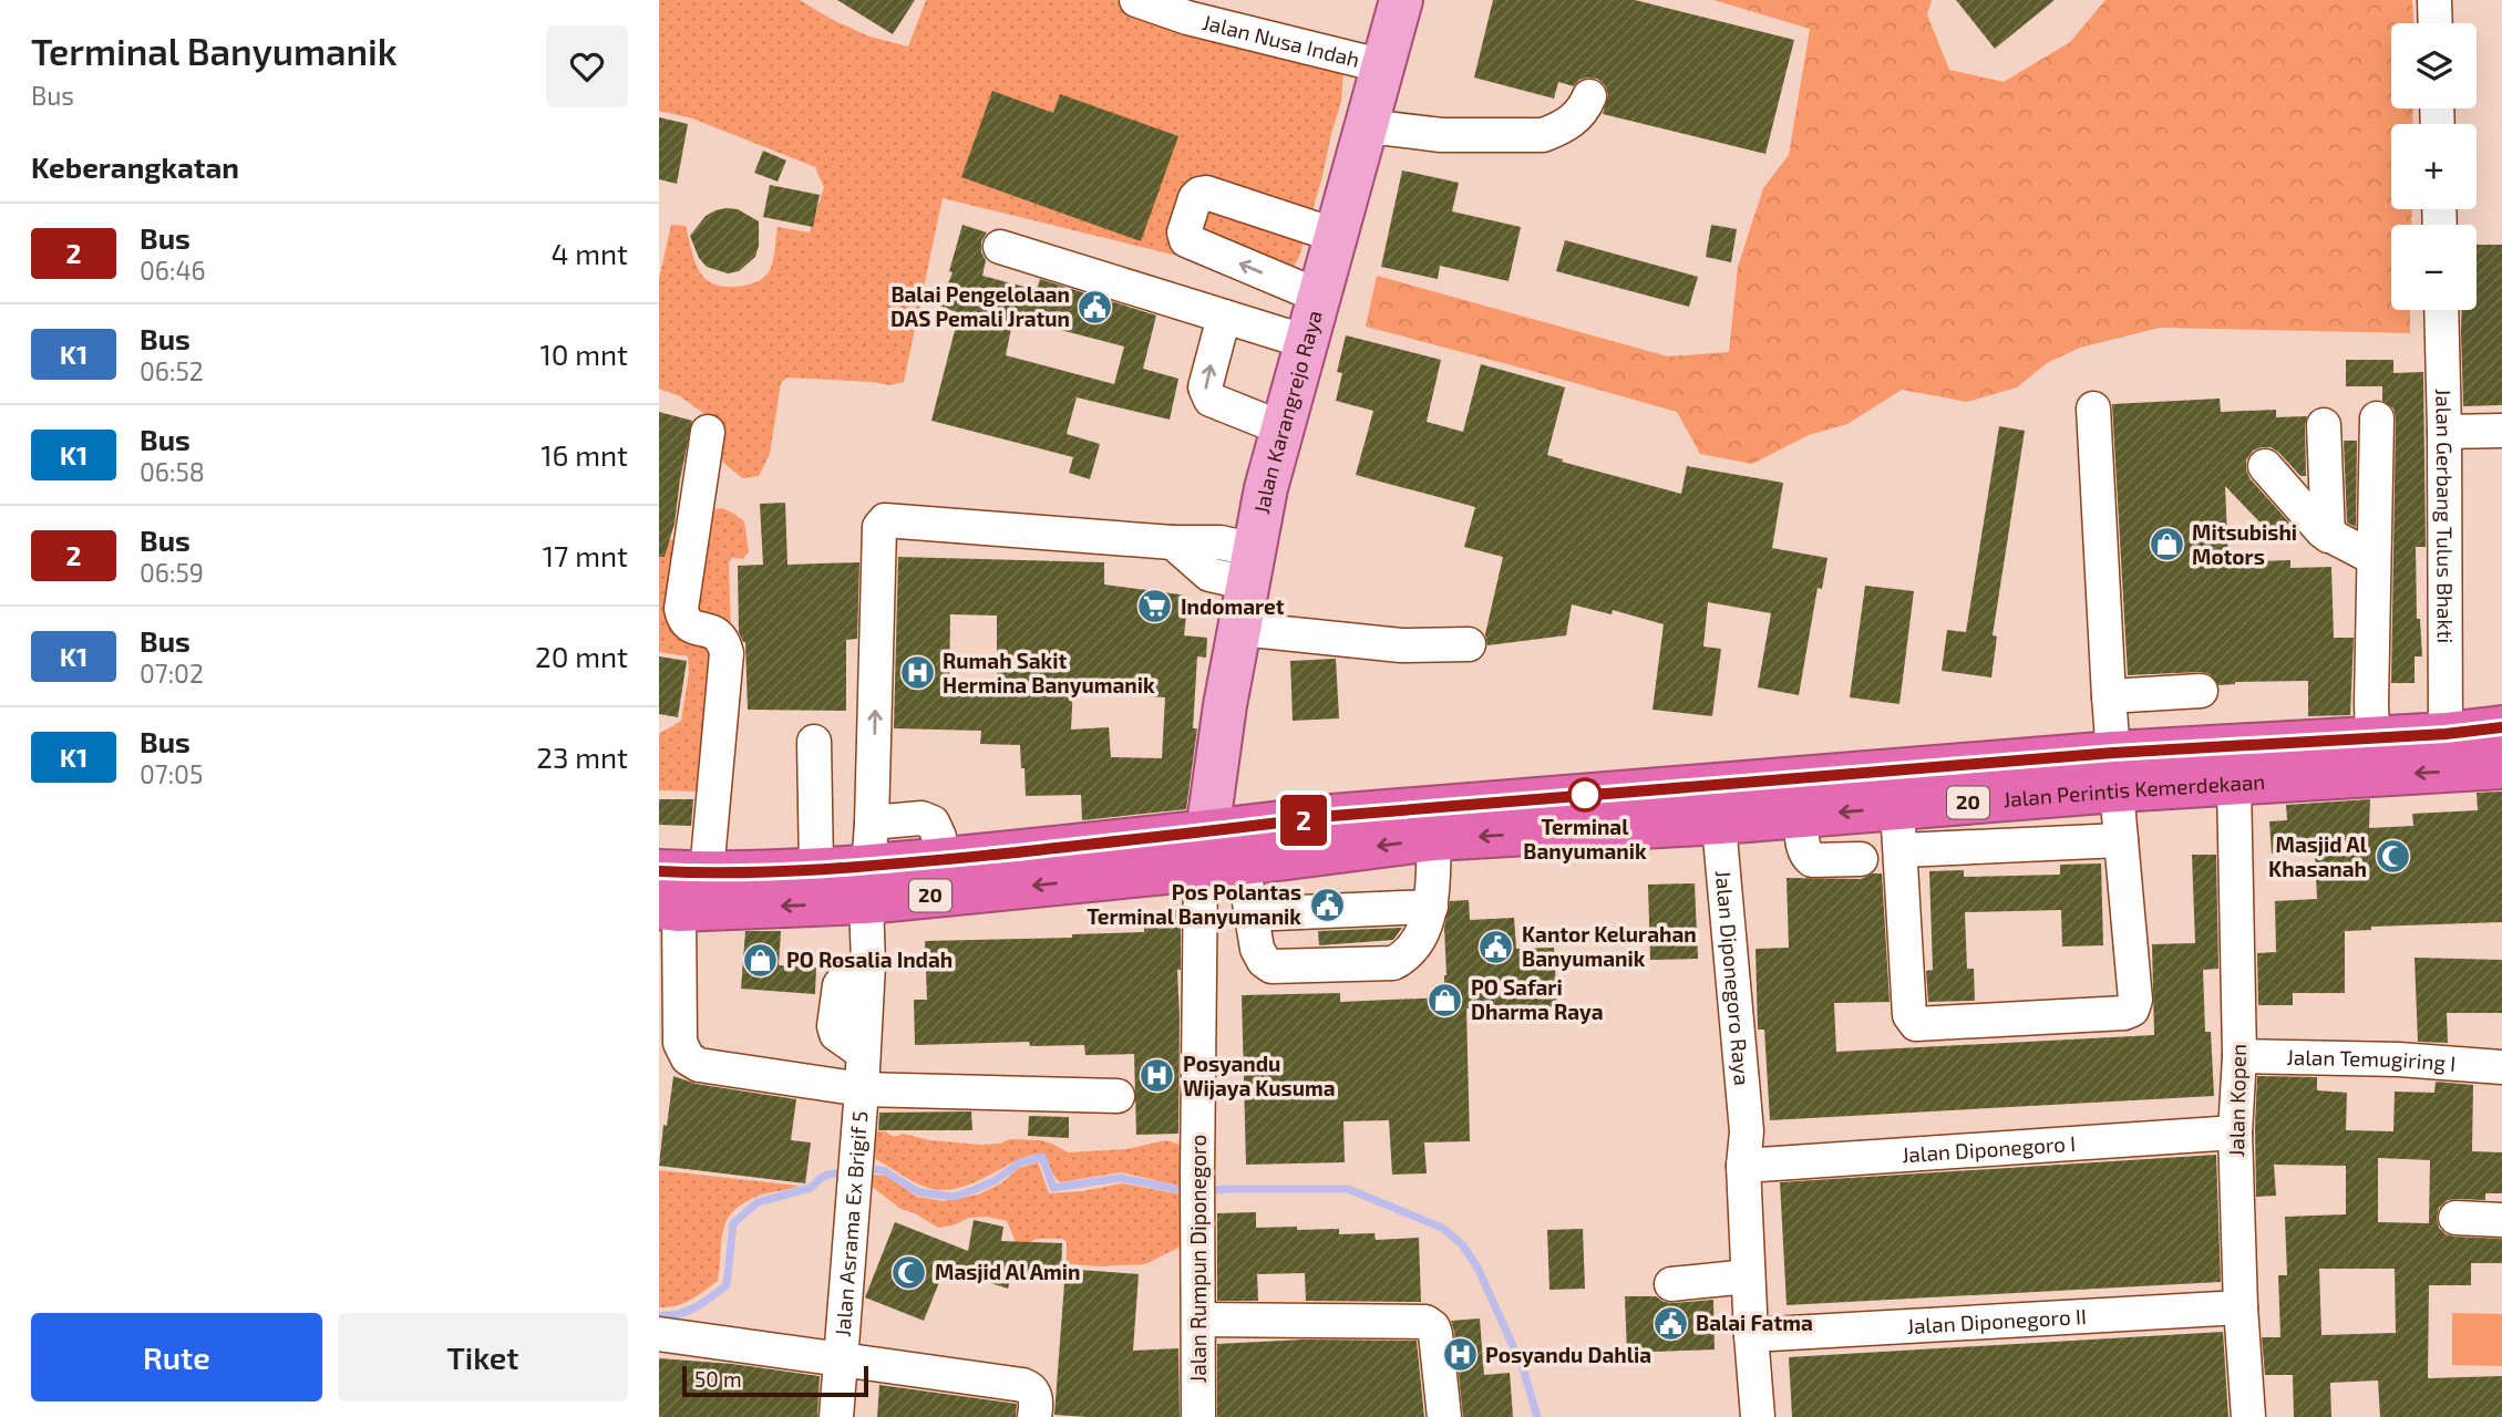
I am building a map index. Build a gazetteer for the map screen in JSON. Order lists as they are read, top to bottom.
{
  "streets": {
    "highway": ["Jalan Perintis Kemerdekaan", "20"],
    "main road": ["Jalan Karangrejo Raya"],
    "street": [
      "Jalan Nusa Indah",
      "Jalan Gerbang Tulus Bhakti",
      "Jalan Diponegoro Raya",
      "Jalan Temugiring I",
      "Jalan Kopen",
      "Jalan Diponegoro I",
      "Jalan Asrama Ex Brigif 5",
      "Jalan Rumpun Diponegoro",
      "Jalan Diponegoro II"
    ]
  },
  "crossings": [
    ["Jalan Nusa Indah", "Jalan Karangrejo Raya"],
    ["Jalan Karangrejo Raya", "Jalan Perintis Kemerdekaan"],
    ["Jalan Karangrejo Raya", "20"],
    ["Jalan Karangrejo Raya", "Jalan Asrama Ex Brigif 5"],
    ["Jalan Karangrejo Raya", "Jalan Rumpun Diponegoro"],
    ["Jalan Gerbang Tulus Bhakti", "Jalan Perintis Kemerdekaan"],
    ["Jalan Perintis Kemerdekaan", "20"],
    ["Jalan Perintis Kemerdekaan", "Jalan Diponegoro Raya"],
    ["Jalan Perintis Kemerdekaan", "Jalan Kopen"],
    ["Jalan Perintis Kemerdekaan", "Jalan Rumpun Diponegoro"],
    ["20", "Jalan Asrama Ex Brigif 5"],
    ["20", "Jalan Rumpun Diponegoro"],
    ["Jalan Diponegoro Raya", "Jalan Diponegoro I"],
    ["Jalan Diponegoro Raya", "Jalan Diponegoro II"],
    ["Jalan Temugiring I", "Jalan Kopen"],
    ["Jalan Kopen", "Jalan Diponegoro I"],
    ["Jalan Kopen", "Jalan Diponegoro II"]
  ],
  "places": {
    "public building": [
      "Balai Pengelolaan DAS Pemali Jratun",
      "Pos Polantas Terminal Banyumanik",
      "Kantor Kelurahan Banyumanik",
      "Balai Fatma"
    ],
    "shop": ["Mitsubishi Motors", "PO Rosalia Indah", "PO Safari Dharma Raya"],
    "supermarket": ["Indomaret"],
    "hospital": ["Rumah Sakit Hermina Banyumanik", "Posyandu Wijaya Kusuma", "Posyandu Dahlia"],
    "other": ["Terminal Banyumanik"],
    "mosque": ["Masjid Al Khasanah", "Masjid Al Amin"]
  },
  "lines": ["bus line 2"],
  "scale_bar": "50 m",
  "page": {
    "heading": [
      ["Terminal Banyumanik", "Bus"],
      "Keberangkatan"
    ],
    "on_map": "2",
    "map_buttons": ["+", "−"],
    "list": [
      {
        "mark": "2",
        "name": "Bus",
        "note": "06:46",
        "value": "4 mnt"
      },
      {
        "mark": "K1",
        "name": "Bus",
        "note": "06:52",
        "value": "10 mnt"
      },
      {
        "mark": "K1",
        "name": "Bus",
        "note": "06:58",
        "value": "16 mnt"
      },
      {
        "mark": "2",
        "name": "Bus",
        "note": "06:59",
        "value": "17 mnt"
      },
      {
        "mark": "K1",
        "name": "Bus",
        "note": "07:02",
        "value": "20 mnt"
      },
      {
        "mark": "K1",
        "name": "Bus",
        "note": "07:05",
        "value": "23 mnt"
      }
    ],
    "buttons": ["Rute", "Tiket"],
    "scale": "50 m"
  }
}
